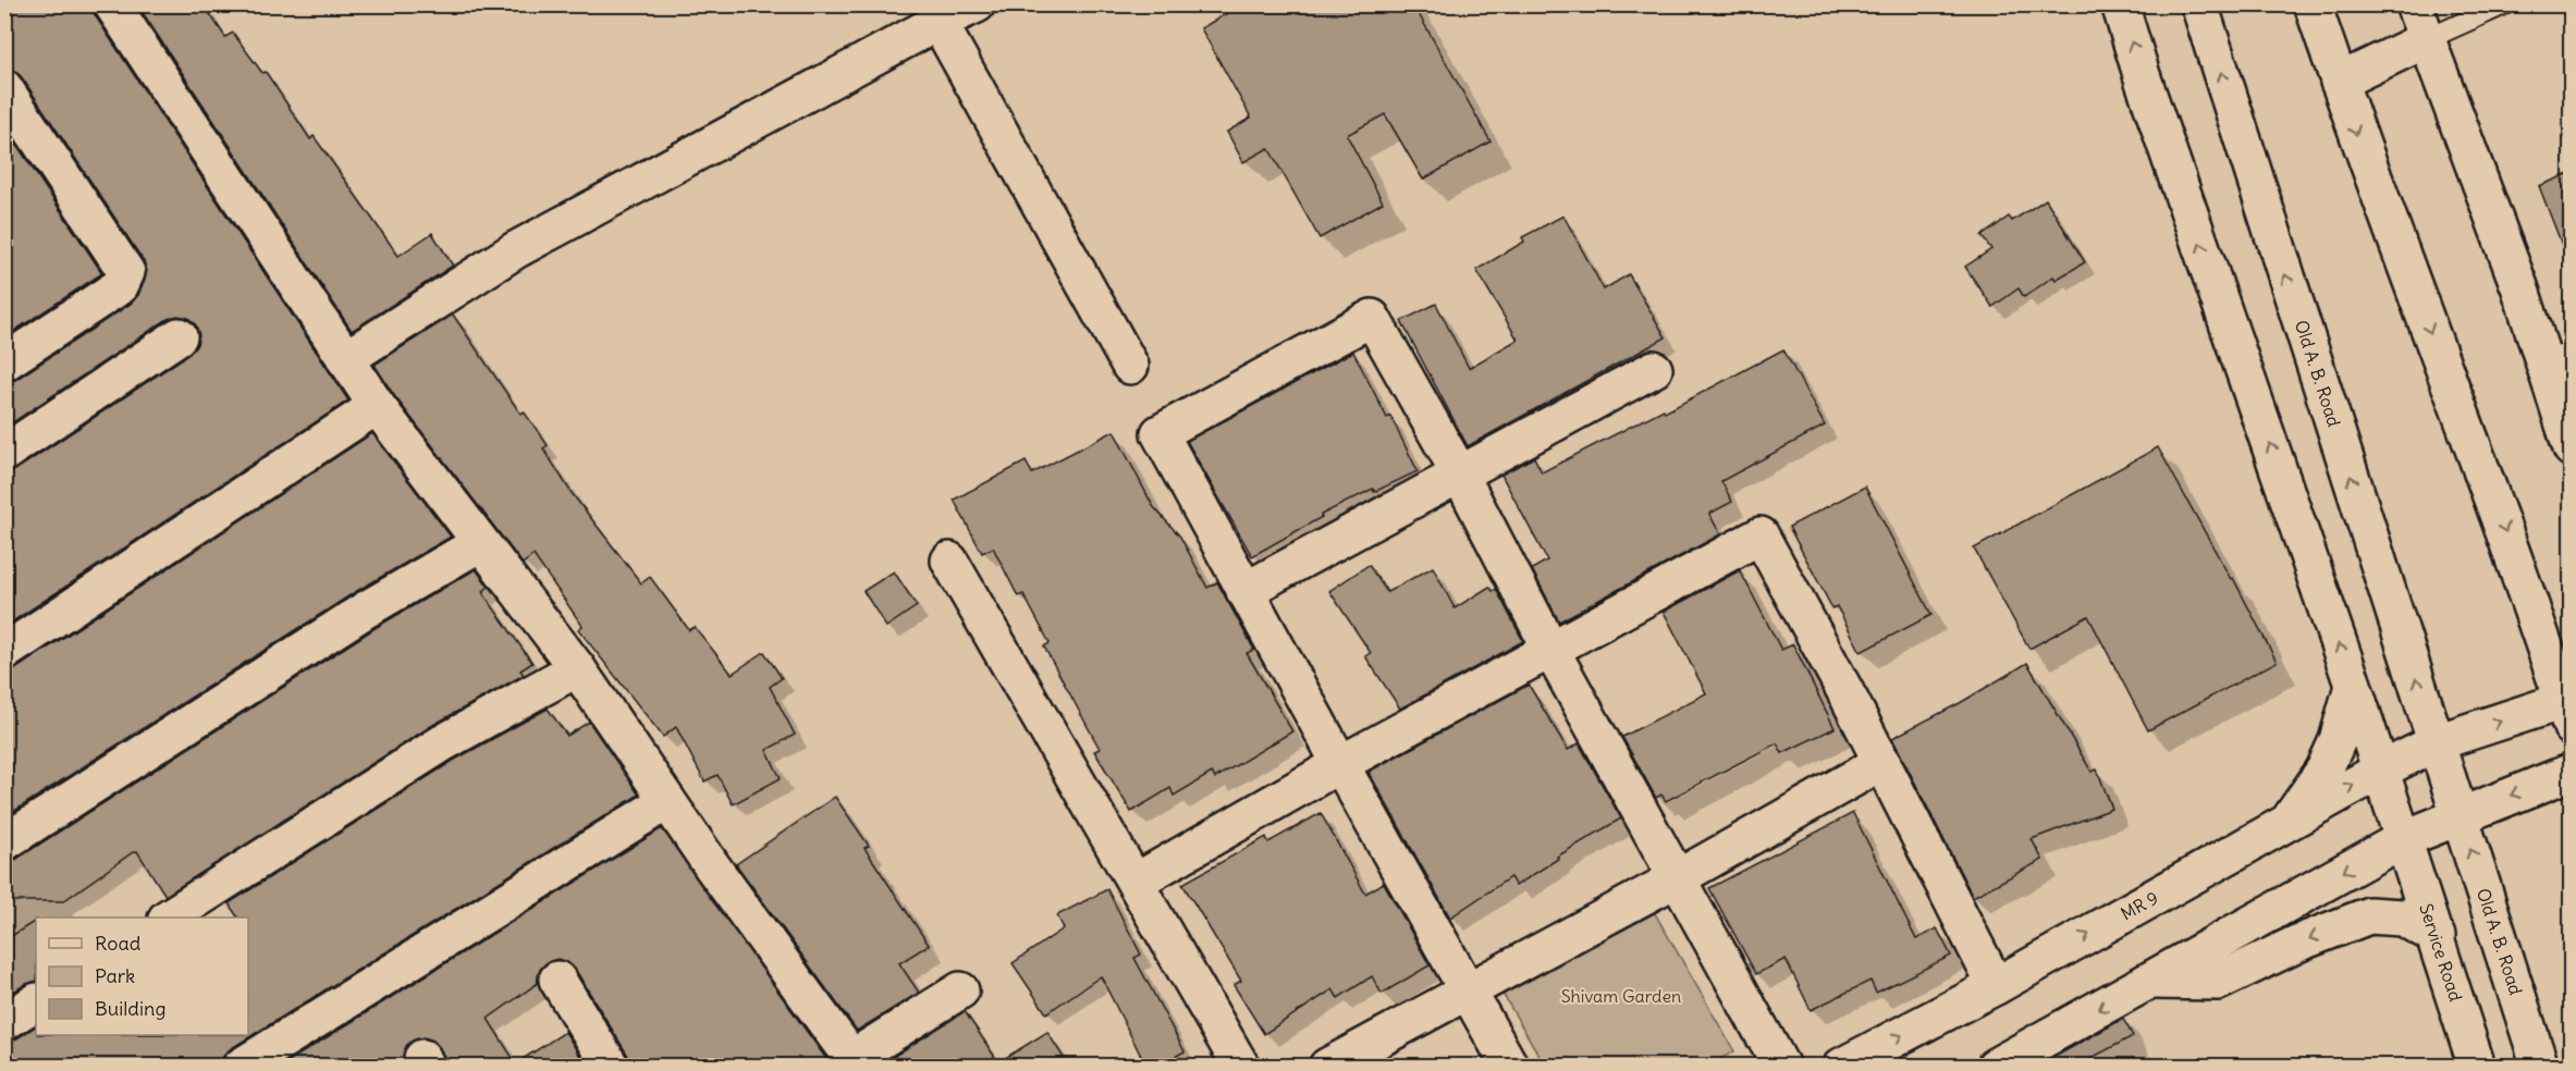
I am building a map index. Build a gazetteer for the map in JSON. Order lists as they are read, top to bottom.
{
  "streets": {
    "street": ["Old A. B. Road", "MR 9", "Service Road"]
  },
  "crossings": [
    ["Old A. B. Road", "MR 9"],
    ["MR 9", "Service Road"]
  ],
  "parks": ["Shivam Garden"],
  "legend": ["Road", "Park", "Building"]
}
